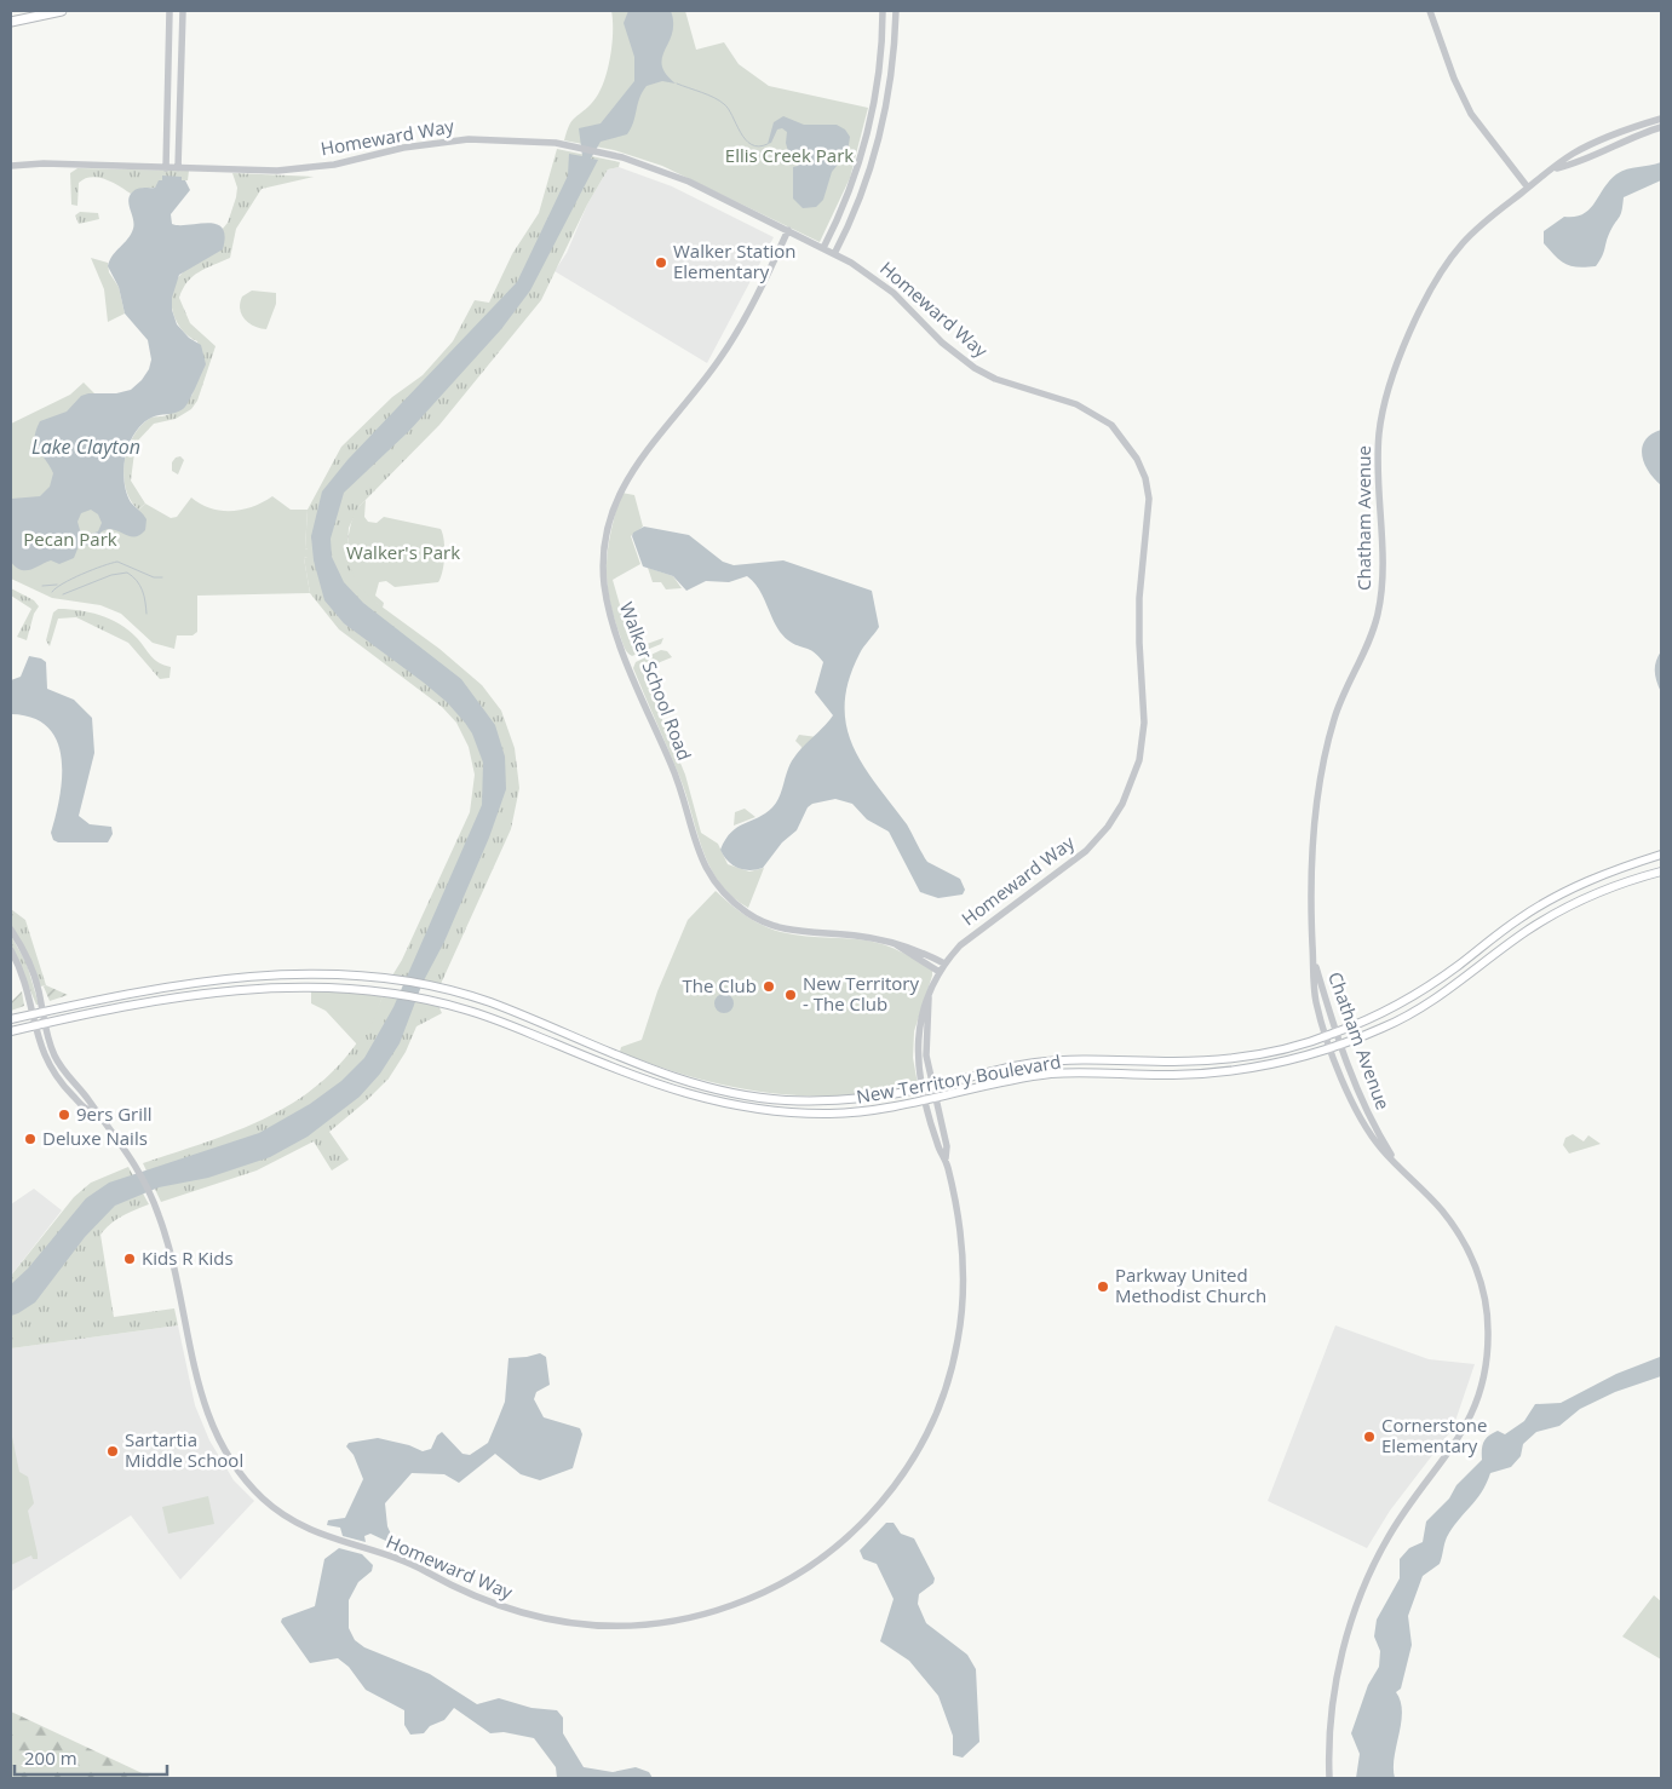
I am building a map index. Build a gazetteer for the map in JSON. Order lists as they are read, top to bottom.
{
  "streets": {
    "main road": ["New Territory Boulevard"],
    "street": ["Homeward Way", "Chatham Avenue", "Walker School Road"]
  },
  "crossings": [
    ["Homeward Way", "Walker School Road"],
    ["Homeward Way", "New Territory Boulevard"],
    ["Chatham Avenue", "New Territory Boulevard"]
  ],
  "water": ["Lake Clayton"],
  "parks": ["Ellis Creek Park", "Pecan Park", "Walker's Park"],
  "places": [
    "Walker Station Elementary",
    "The Club",
    "New Territory - The Club",
    "9ers Grill",
    "Deluxe Nails",
    "Kids R Kids",
    "Parkway United Methodist Church",
    "Cornerstone Elementary",
    "Sartartia Middle School"
  ],
  "scale_bar": "200 m"
}
